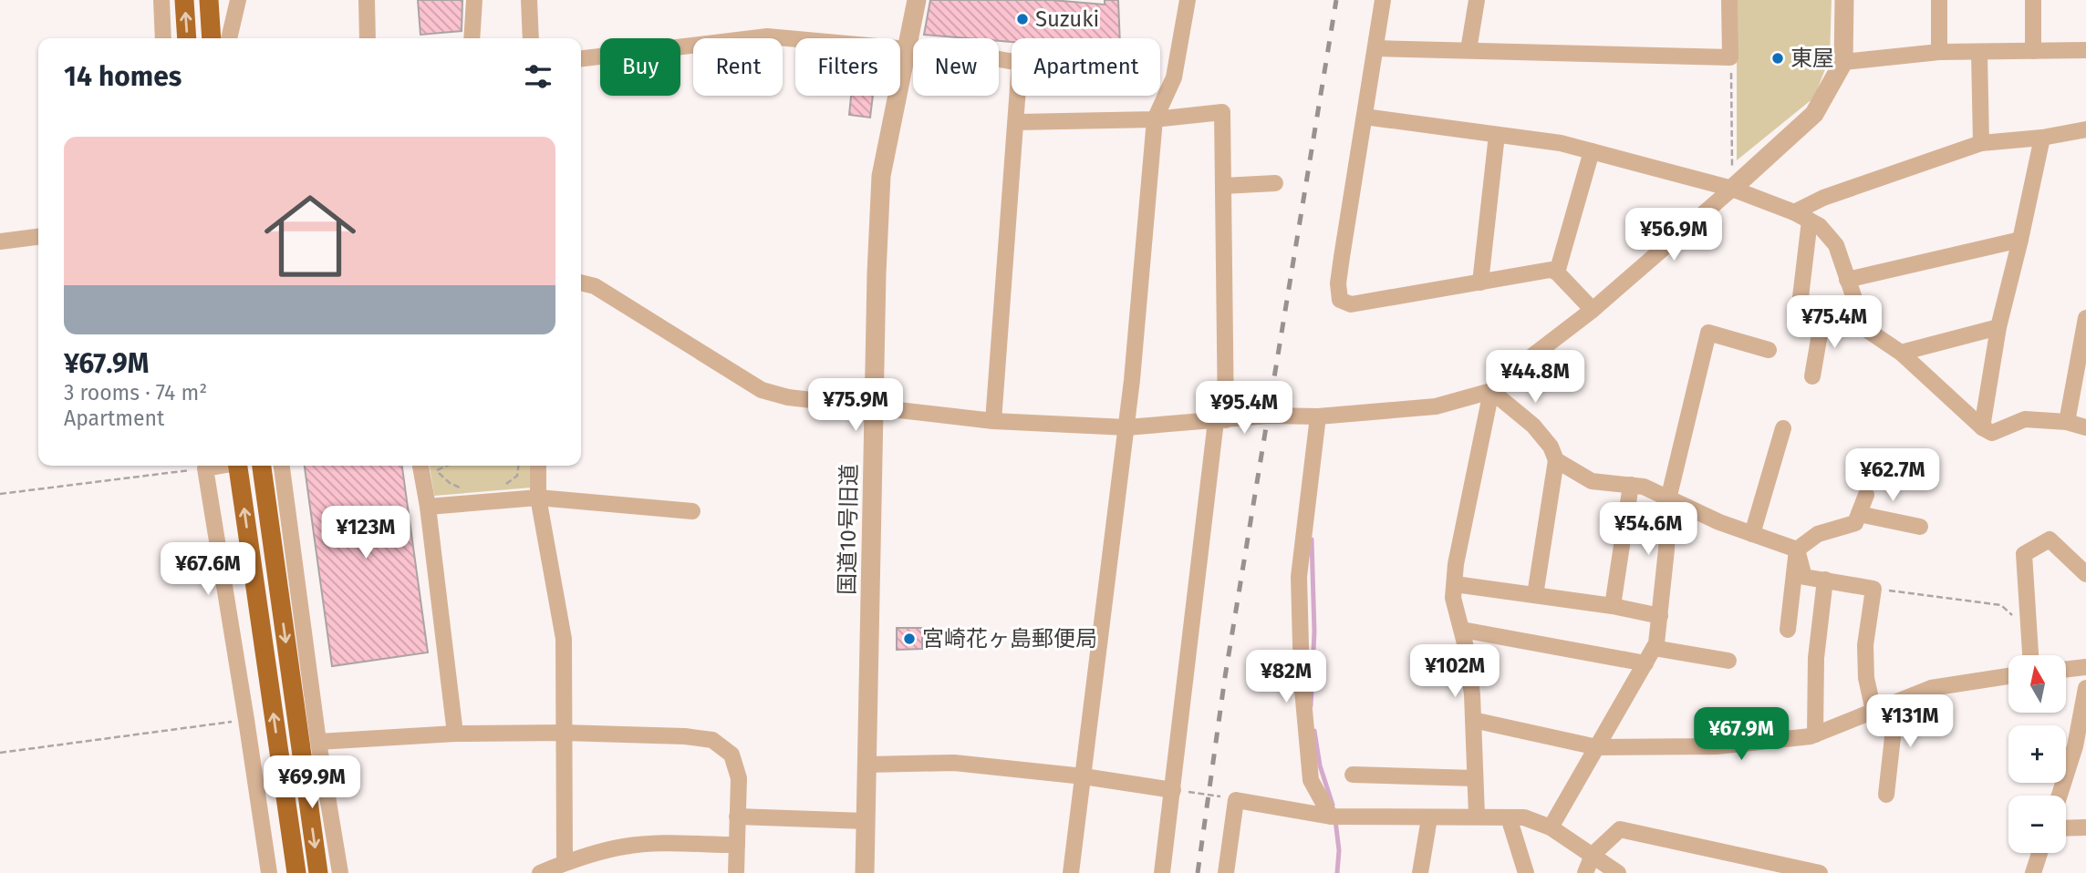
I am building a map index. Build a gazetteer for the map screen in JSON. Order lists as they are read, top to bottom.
{
  "streets": {
    "street": ["国道10号旧道"]
  },
  "places": ["Suzuki", "東屋", "宮崎花ヶ島郵便局"],
  "north": "top",
  "page": {
    "chip": [
      "Buy",
      "Rent",
      "Filters",
      "New",
      "Apartment"
    ],
    "heading": "14 homes",
    "list": [
      {
        "name": "¥67.9M",
        "note": "3 rooms · 74 m² · Apartment"
      }
    ],
    "price": [
      "¥56.9M",
      "¥75.4M",
      "¥44.8M",
      "¥75.9M",
      "¥95.4M",
      "¥62.7M",
      "¥54.6M",
      "¥123M",
      "¥67.6M",
      "¥102M",
      "¥82M",
      "¥131M",
      "¥67.9M",
      "¥69.9M"
    ],
    "map_buttons": ["+", "−"]
  }
}
